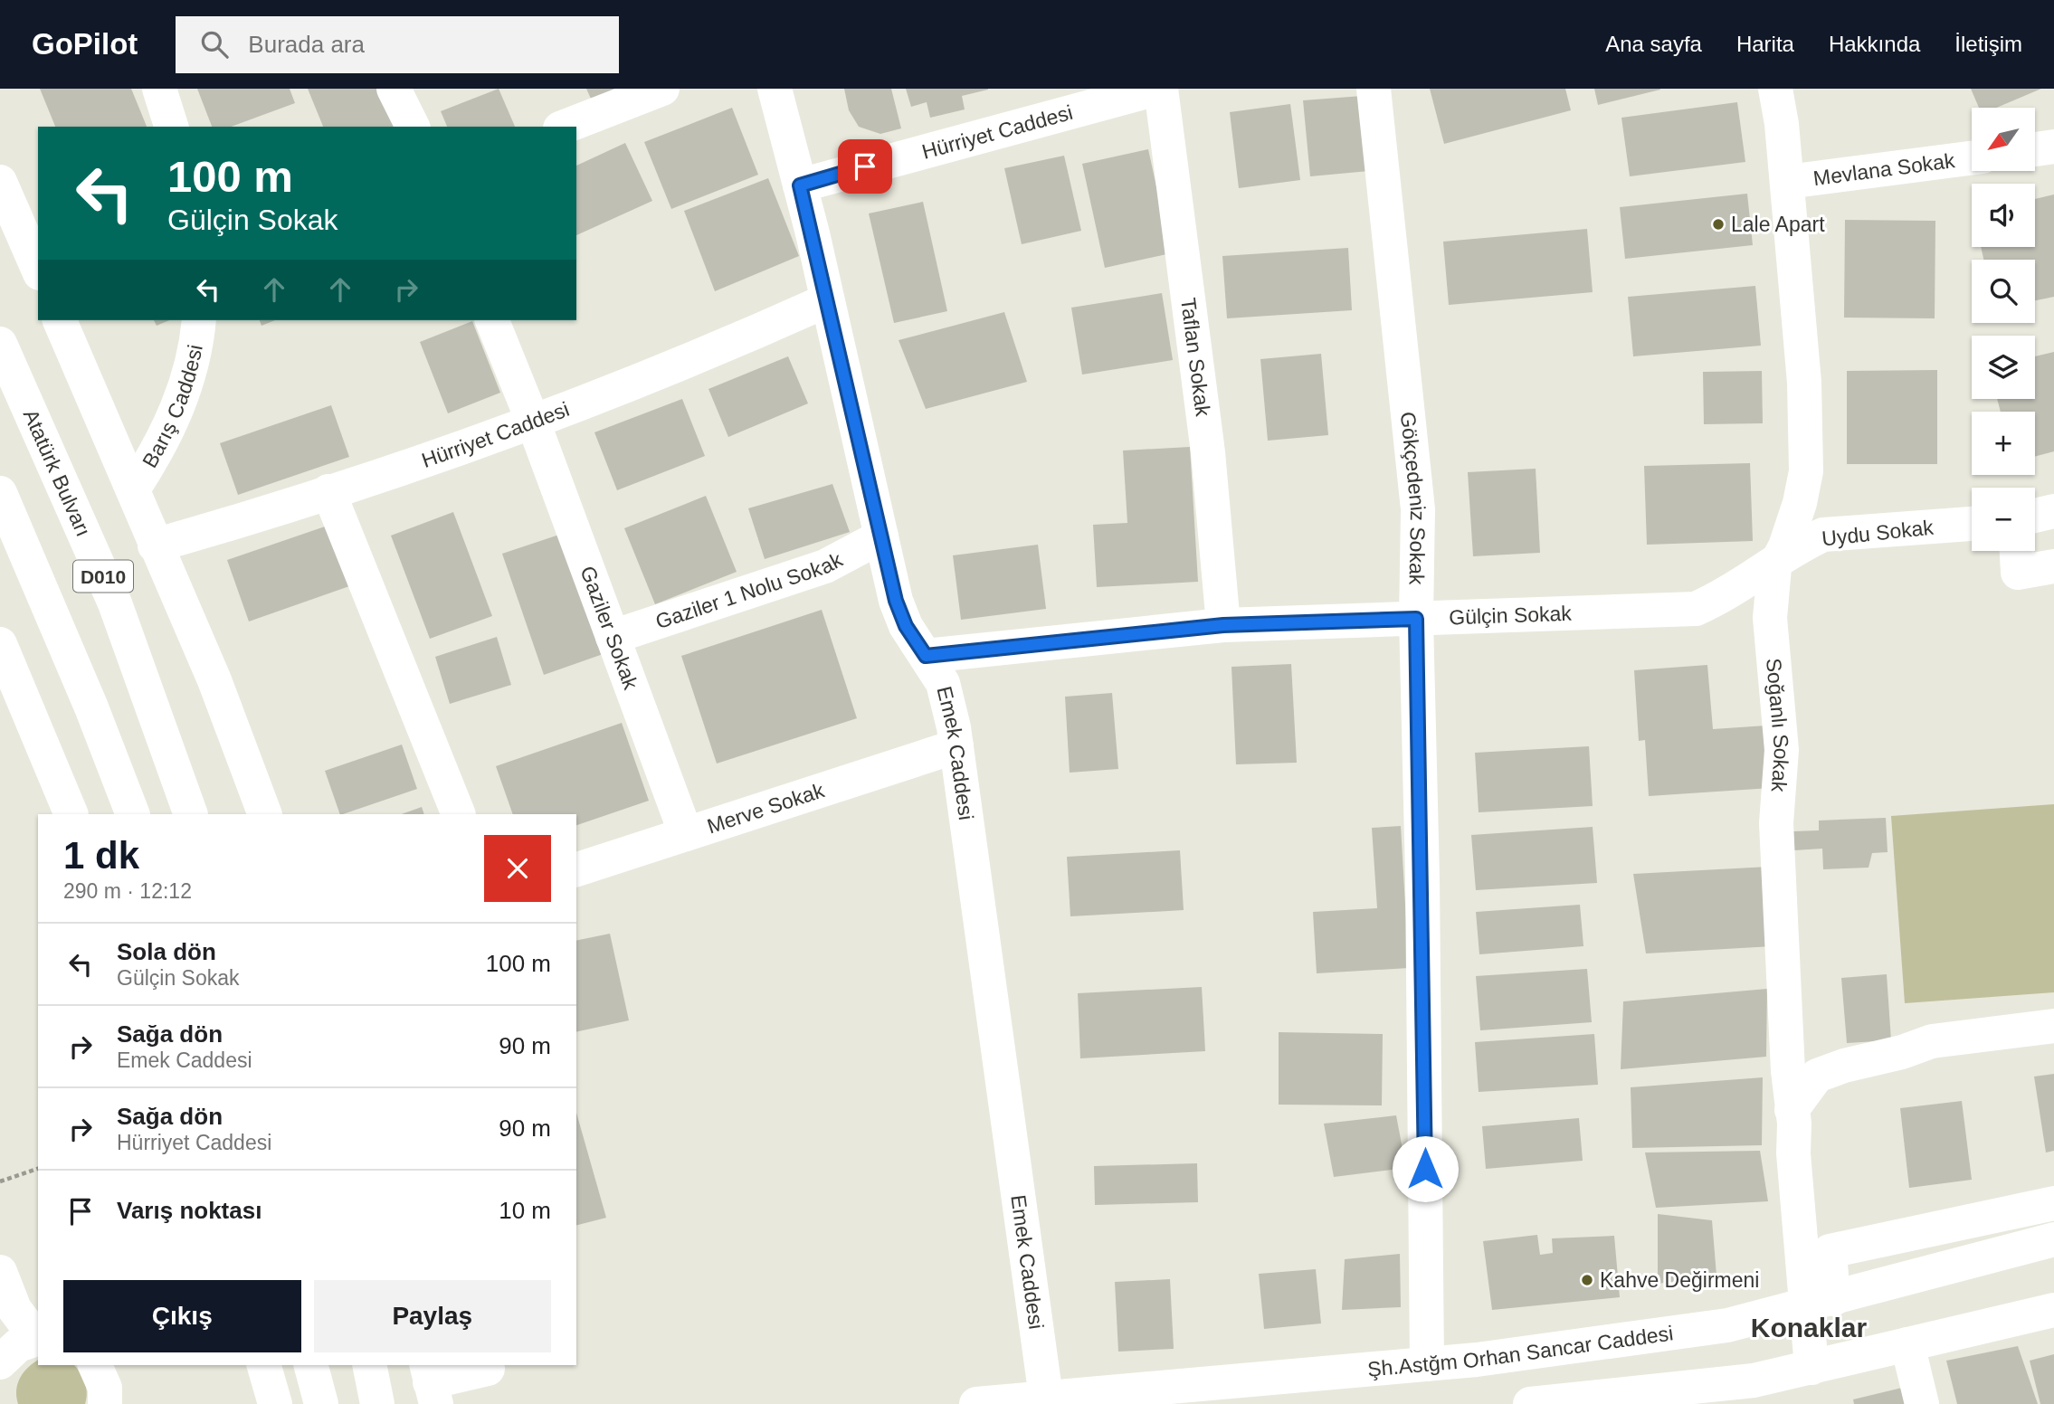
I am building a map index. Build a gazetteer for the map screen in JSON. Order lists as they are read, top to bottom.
{
  "streets": {
    "main road": [
      "Hürriyet Caddesi",
      "Mevlana Sokak",
      "Taflan Sokak",
      "Barış Caddesi",
      "Atatürk Bulvarı",
      "Gökçedeniz Sokak",
      "Uydu Sokak",
      "D010",
      "Gaziler 1 Nolu Sokak",
      "Gülçin Sokak",
      "Gaziler Sokak",
      "Soğanlı Sokak",
      "Emek Caddesi",
      "Merve Sokak",
      "Şh.Astğm Orhan Sancar Caddesi"
    ]
  },
  "crossings": [
    ["Hürriyet Caddesi", "Taflan Sokak"],
    ["Hürriyet Caddesi", "Gaziler Sokak"],
    ["Hürriyet Caddesi", "Emek Caddesi"],
    ["Mevlana Sokak", "Soğanlı Sokak"],
    ["Taflan Sokak", "Gülçin Sokak"],
    ["Gökçedeniz Sokak", "Gülçin Sokak"],
    ["Gökçedeniz Sokak", "Şh.Astğm Orhan Sancar Caddesi"],
    ["Uydu Sokak", "Gülçin Sokak"],
    ["Uydu Sokak", "Soğanlı Sokak"],
    ["Gaziler 1 Nolu Sokak", "Gaziler Sokak"],
    ["Gaziler 1 Nolu Sokak", "Emek Caddesi"],
    ["Gülçin Sokak", "Soğanlı Sokak"],
    ["Gülçin Sokak", "Emek Caddesi"],
    ["Gaziler Sokak", "Merve Sokak"],
    ["Soğanlı Sokak", "Şh.Astğm Orhan Sancar Caddesi"],
    ["Emek Caddesi", "Merve Sokak"],
    ["Emek Caddesi", "Şh.Astğm Orhan Sancar Caddesi"]
  ],
  "districts": ["Konaklar"],
  "places": ["Lale Apart", "Kahve Değirmeni"],
  "north": "bottom left",
  "page": {
    "header": "GoPilot",
    "search": "Burada ara",
    "nav": [
      "Ana sayfa",
      "Harita",
      "Hakkında",
      "İletişim"
    ],
    "map_buttons": ["+", "−"],
    "turn": ["100 m", "Gülçin Sokak"],
    "heading": ["1 dk", "290 m · 12:12"],
    "list": [
      {
        "name": "Sola dön",
        "note": "Gülçin Sokak",
        "value": "100 m"
      },
      {
        "name": "Sağa dön",
        "note": "Emek Caddesi",
        "value": "90 m"
      },
      {
        "name": "Sağa dön",
        "note": "Hürriyet Caddesi",
        "value": "90 m"
      },
      {
        "name": "Varış noktası",
        "value": "10 m"
      }
    ],
    "buttons": ["Çıkış", "Paylaş"]
  }
}
